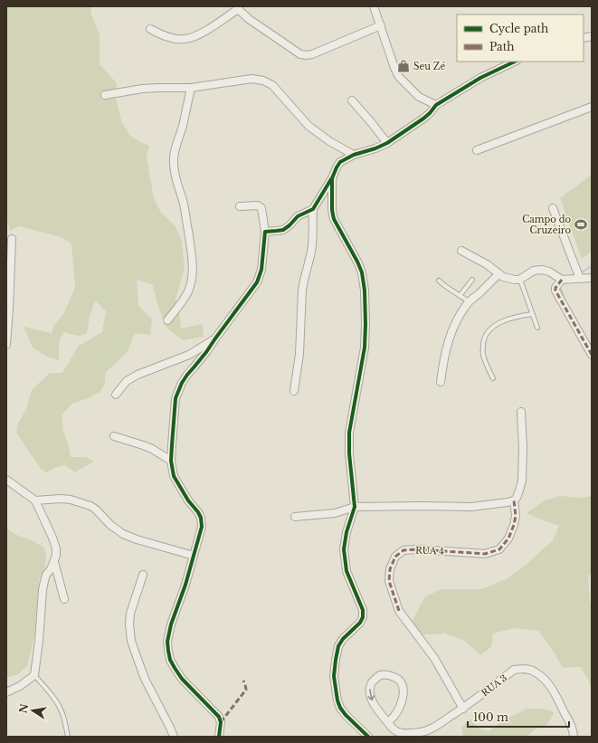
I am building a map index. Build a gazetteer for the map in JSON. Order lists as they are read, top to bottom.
{
  "streets": {
    "street": ["RUA 4", "RUA 3"]
  },
  "crossings": [
    ["RUA 4", "RUA 3"]
  ],
  "places": {
    "shop": ["Seu Zé"],
    "sports": ["Campo do Cruzeiro"]
  },
  "legend": ["Cycle path", "Path"],
  "scale_bar": "100 m",
  "north": "left"
}
